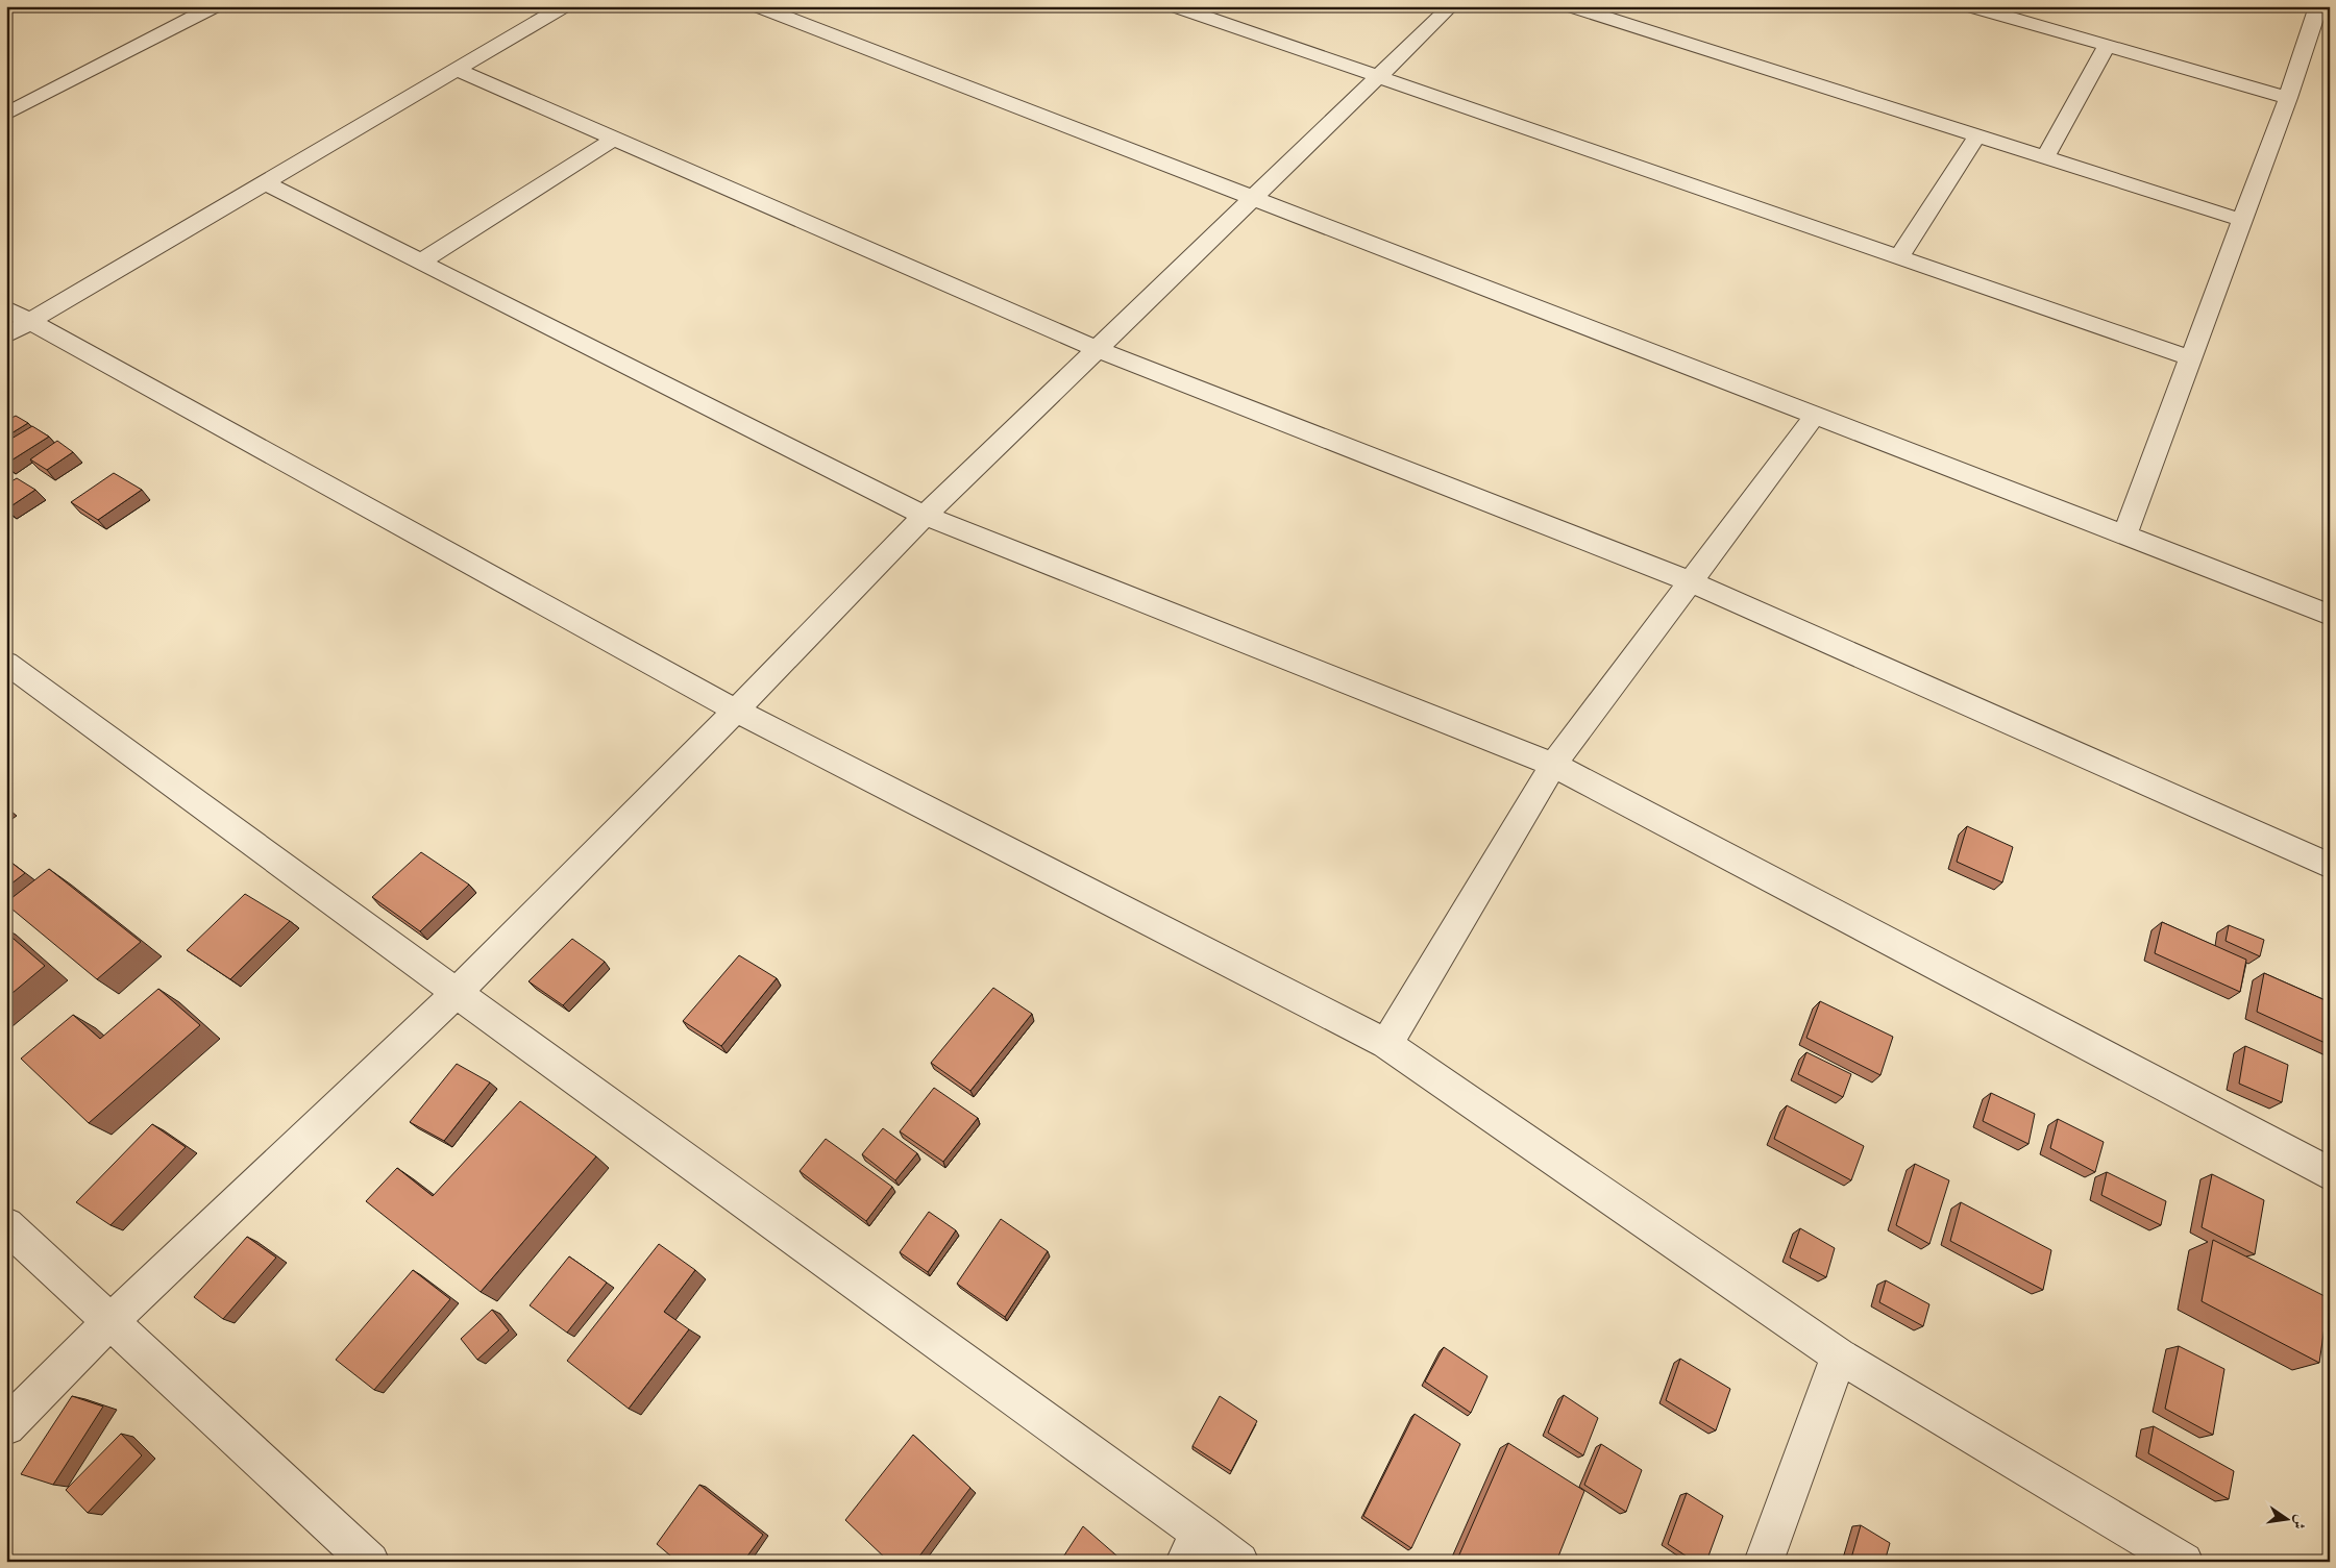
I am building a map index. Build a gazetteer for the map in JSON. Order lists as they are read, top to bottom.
{
  "north": "right"
}
